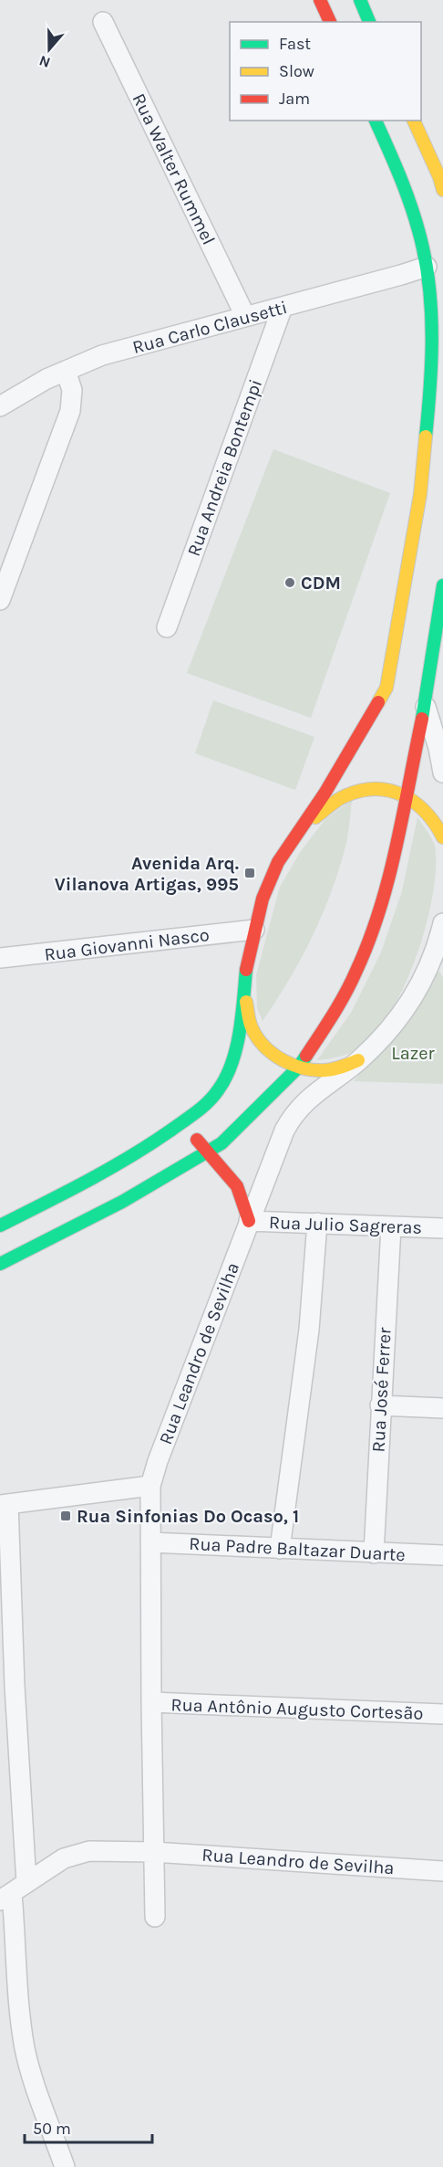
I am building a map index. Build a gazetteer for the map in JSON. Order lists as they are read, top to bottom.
{
  "streets": {
    "street": [
      "Rua Walter Rummel",
      "Rua Carlo Clausetti",
      "Rua Andreia Bontempi",
      "Rua Giovanni Nasco",
      "Rua Julio Sagreras",
      "Rua Leandro de Sevilha",
      "Rua José Ferrer",
      "Rua Padre Baltazar Duarte",
      "Rua Antônio Augusto Cortesão"
    ]
  },
  "crossings": [
    ["Rua Walter Rummel", "Rua Carlo Clausetti"],
    ["Rua Carlo Clausetti", "Rua Andreia Bontempi"],
    ["Rua Julio Sagreras", "Rua Leandro de Sevilha"],
    ["Rua Julio Sagreras", "Rua José Ferrer"],
    ["Rua Leandro de Sevilha", "Rua Padre Baltazar Duarte"],
    ["Rua Leandro de Sevilha", "Rua Antônio Augusto Cortesão"],
    ["Rua José Ferrer", "Rua Padre Baltazar Duarte"]
  ],
  "parks": ["Lazer"],
  "places": {
    "other": ["CDM"],
    "transit": ["Avenida Arq. Vilanova Artigas, 995", "Rua Sinfonias Do Ocaso, 1"]
  },
  "legend": ["Fast", "Slow", "Jam"],
  "scale_bar": "50 m",
  "north": "bottom"
}
